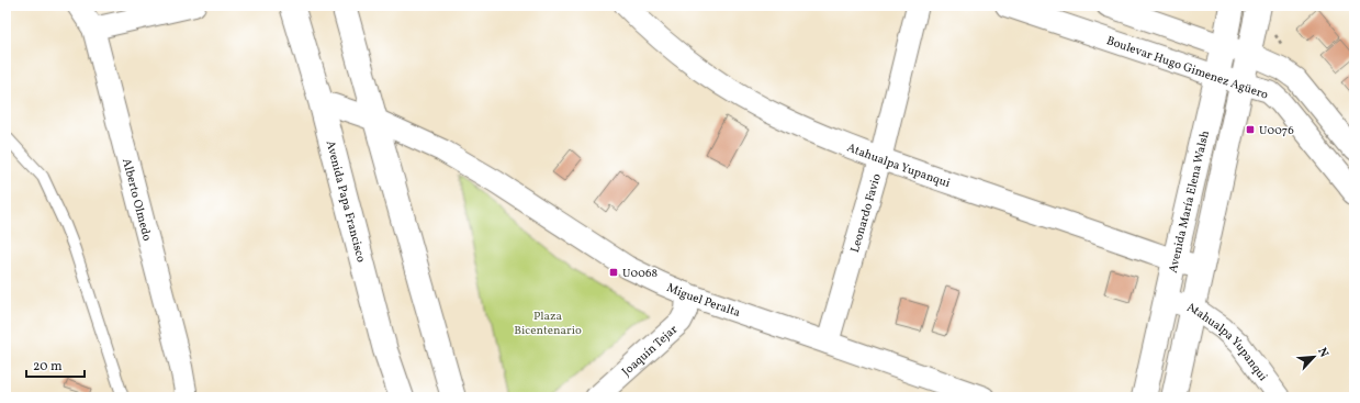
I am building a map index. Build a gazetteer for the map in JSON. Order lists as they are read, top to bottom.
{
  "streets": {
    "street": [
      "Boulevar Hugo Gimenez Agüero",
      "Atahualpa Yupanqui",
      "Alberto Olmedo",
      "Avenida María Elena Walsh",
      "Avenida Papa Francisco",
      "Leonardo Favio",
      "Miguel Peralta",
      "Joaquín Tejar"
    ]
  },
  "crossings": [
    ["Boulevar Hugo Gimenez Agüero", "Avenida María Elena Walsh"],
    ["Atahualpa Yupanqui", "Avenida María Elena Walsh"],
    ["Atahualpa Yupanqui", "Leonardo Favio"],
    ["Avenida Papa Francisco", "Miguel Peralta"],
    ["Leonardo Favio", "Miguel Peralta"],
    ["Miguel Peralta", "Joaquín Tejar"]
  ],
  "parks": ["Plaza Bicentenario"],
  "places": {
    "transit": ["U0076", "U0068"]
  },
  "scale_bar": "20 m",
  "north": "top right"
}
